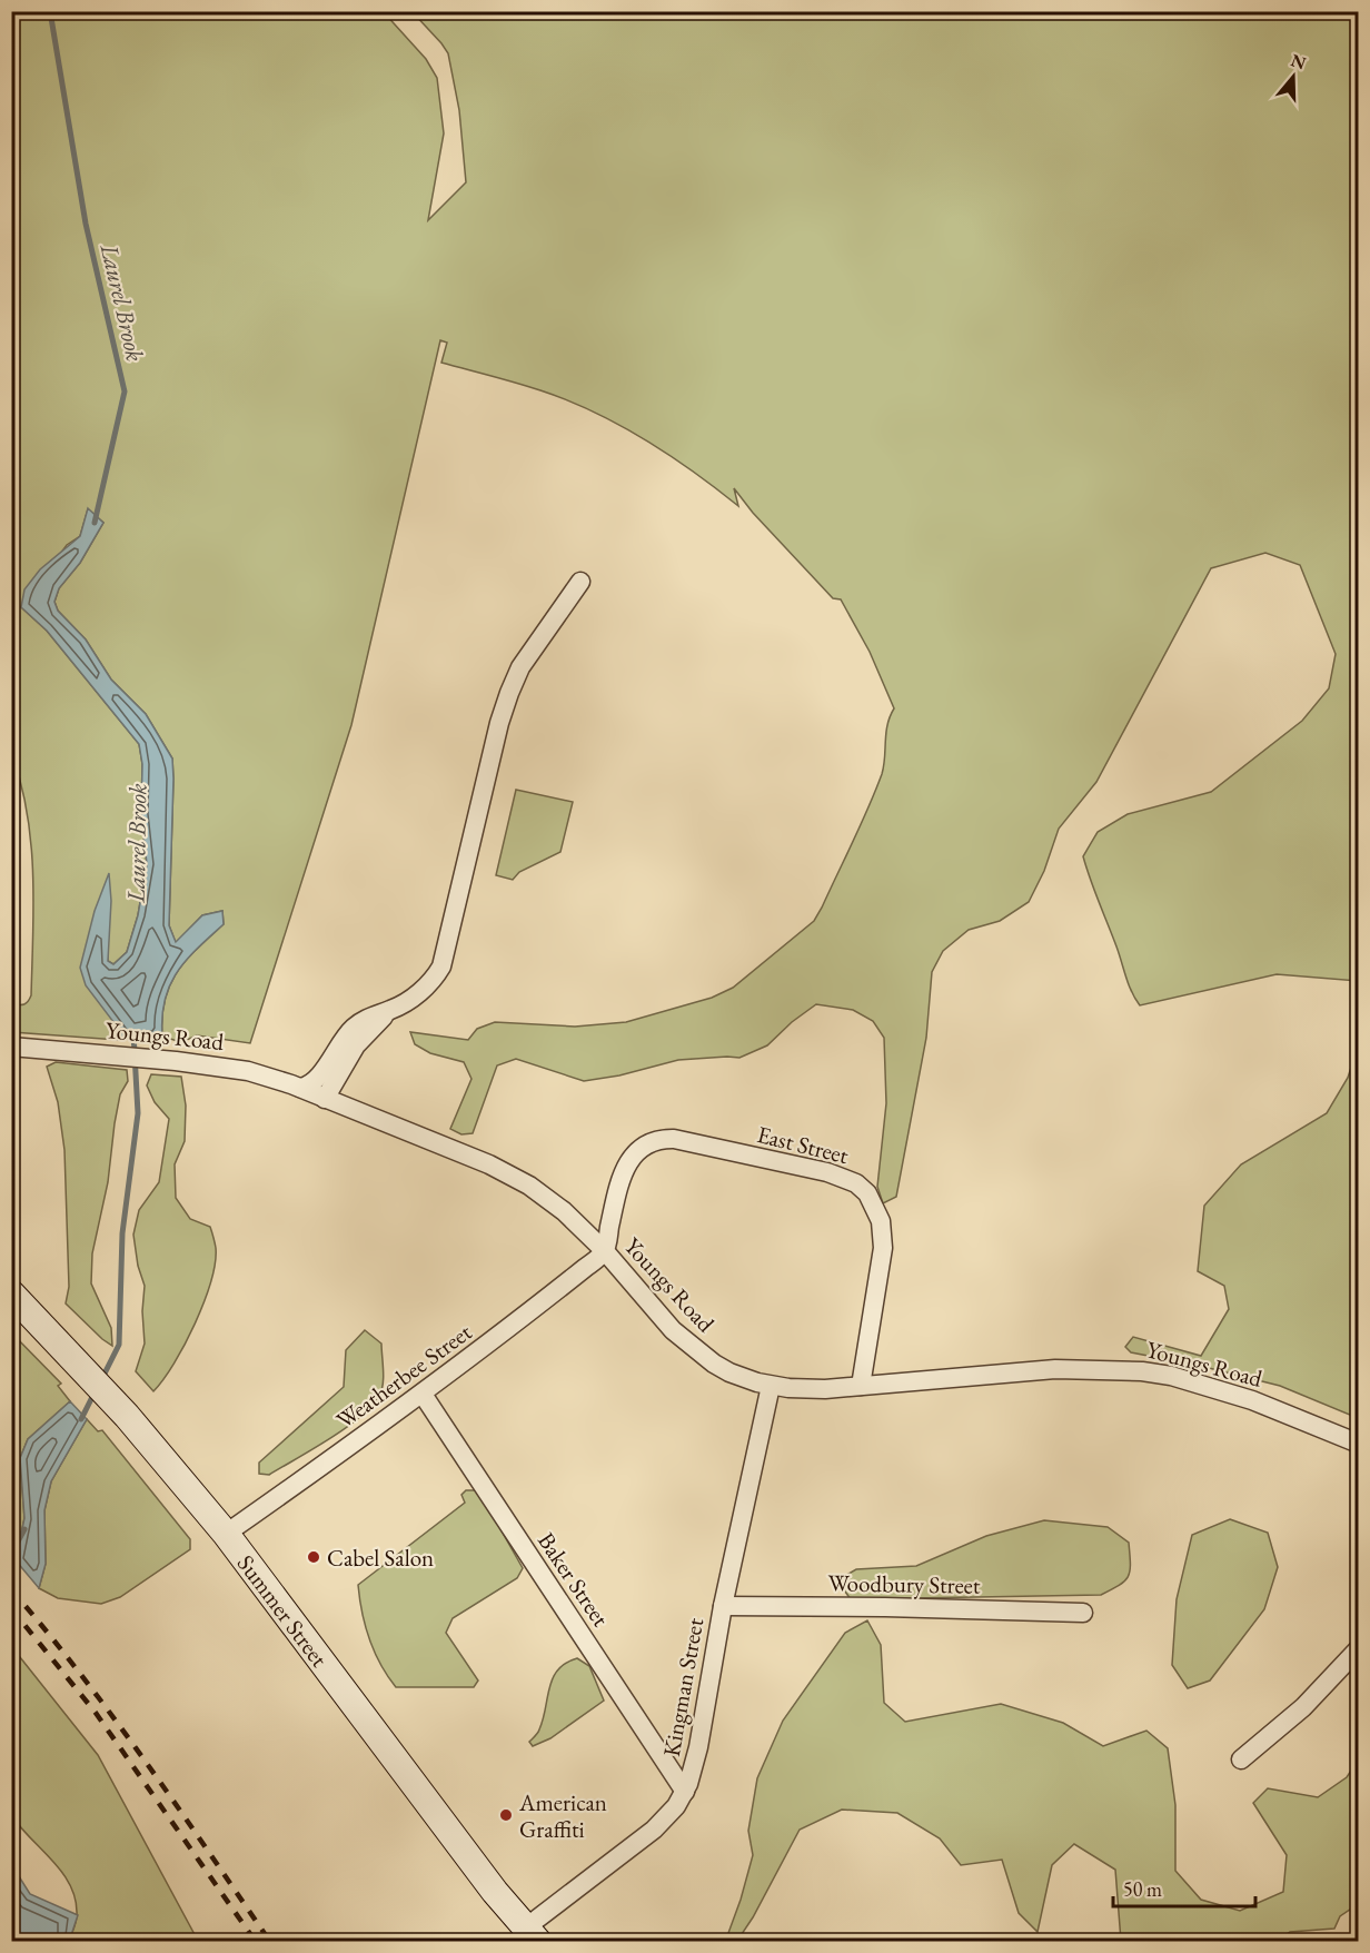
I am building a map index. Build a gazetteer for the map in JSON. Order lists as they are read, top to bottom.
{
  "streets": {
    "main road": ["Summer Street"],
    "street": [
      "Youngs Road",
      "East Street",
      "Weatherbee Street",
      "Baker Street",
      "Woodbury Street",
      "Kingman Street"
    ]
  },
  "crossings": [
    ["Youngs Road", "East Street"],
    ["Youngs Road", "Weatherbee Street"],
    ["Youngs Road", "Kingman Street"],
    ["East Street", "Weatherbee Street"],
    ["Weatherbee Street", "Baker Street"],
    ["Weatherbee Street", "Summer Street"],
    ["Baker Street", "Kingman Street"],
    ["Woodbury Street", "Kingman Street"],
    ["Summer Street", "Kingman Street"]
  ],
  "water": ["Laurel Brook"],
  "places": ["Cabel Salon", "American Graffiti"],
  "scale_bar": "50 m",
  "north": "top"
}
